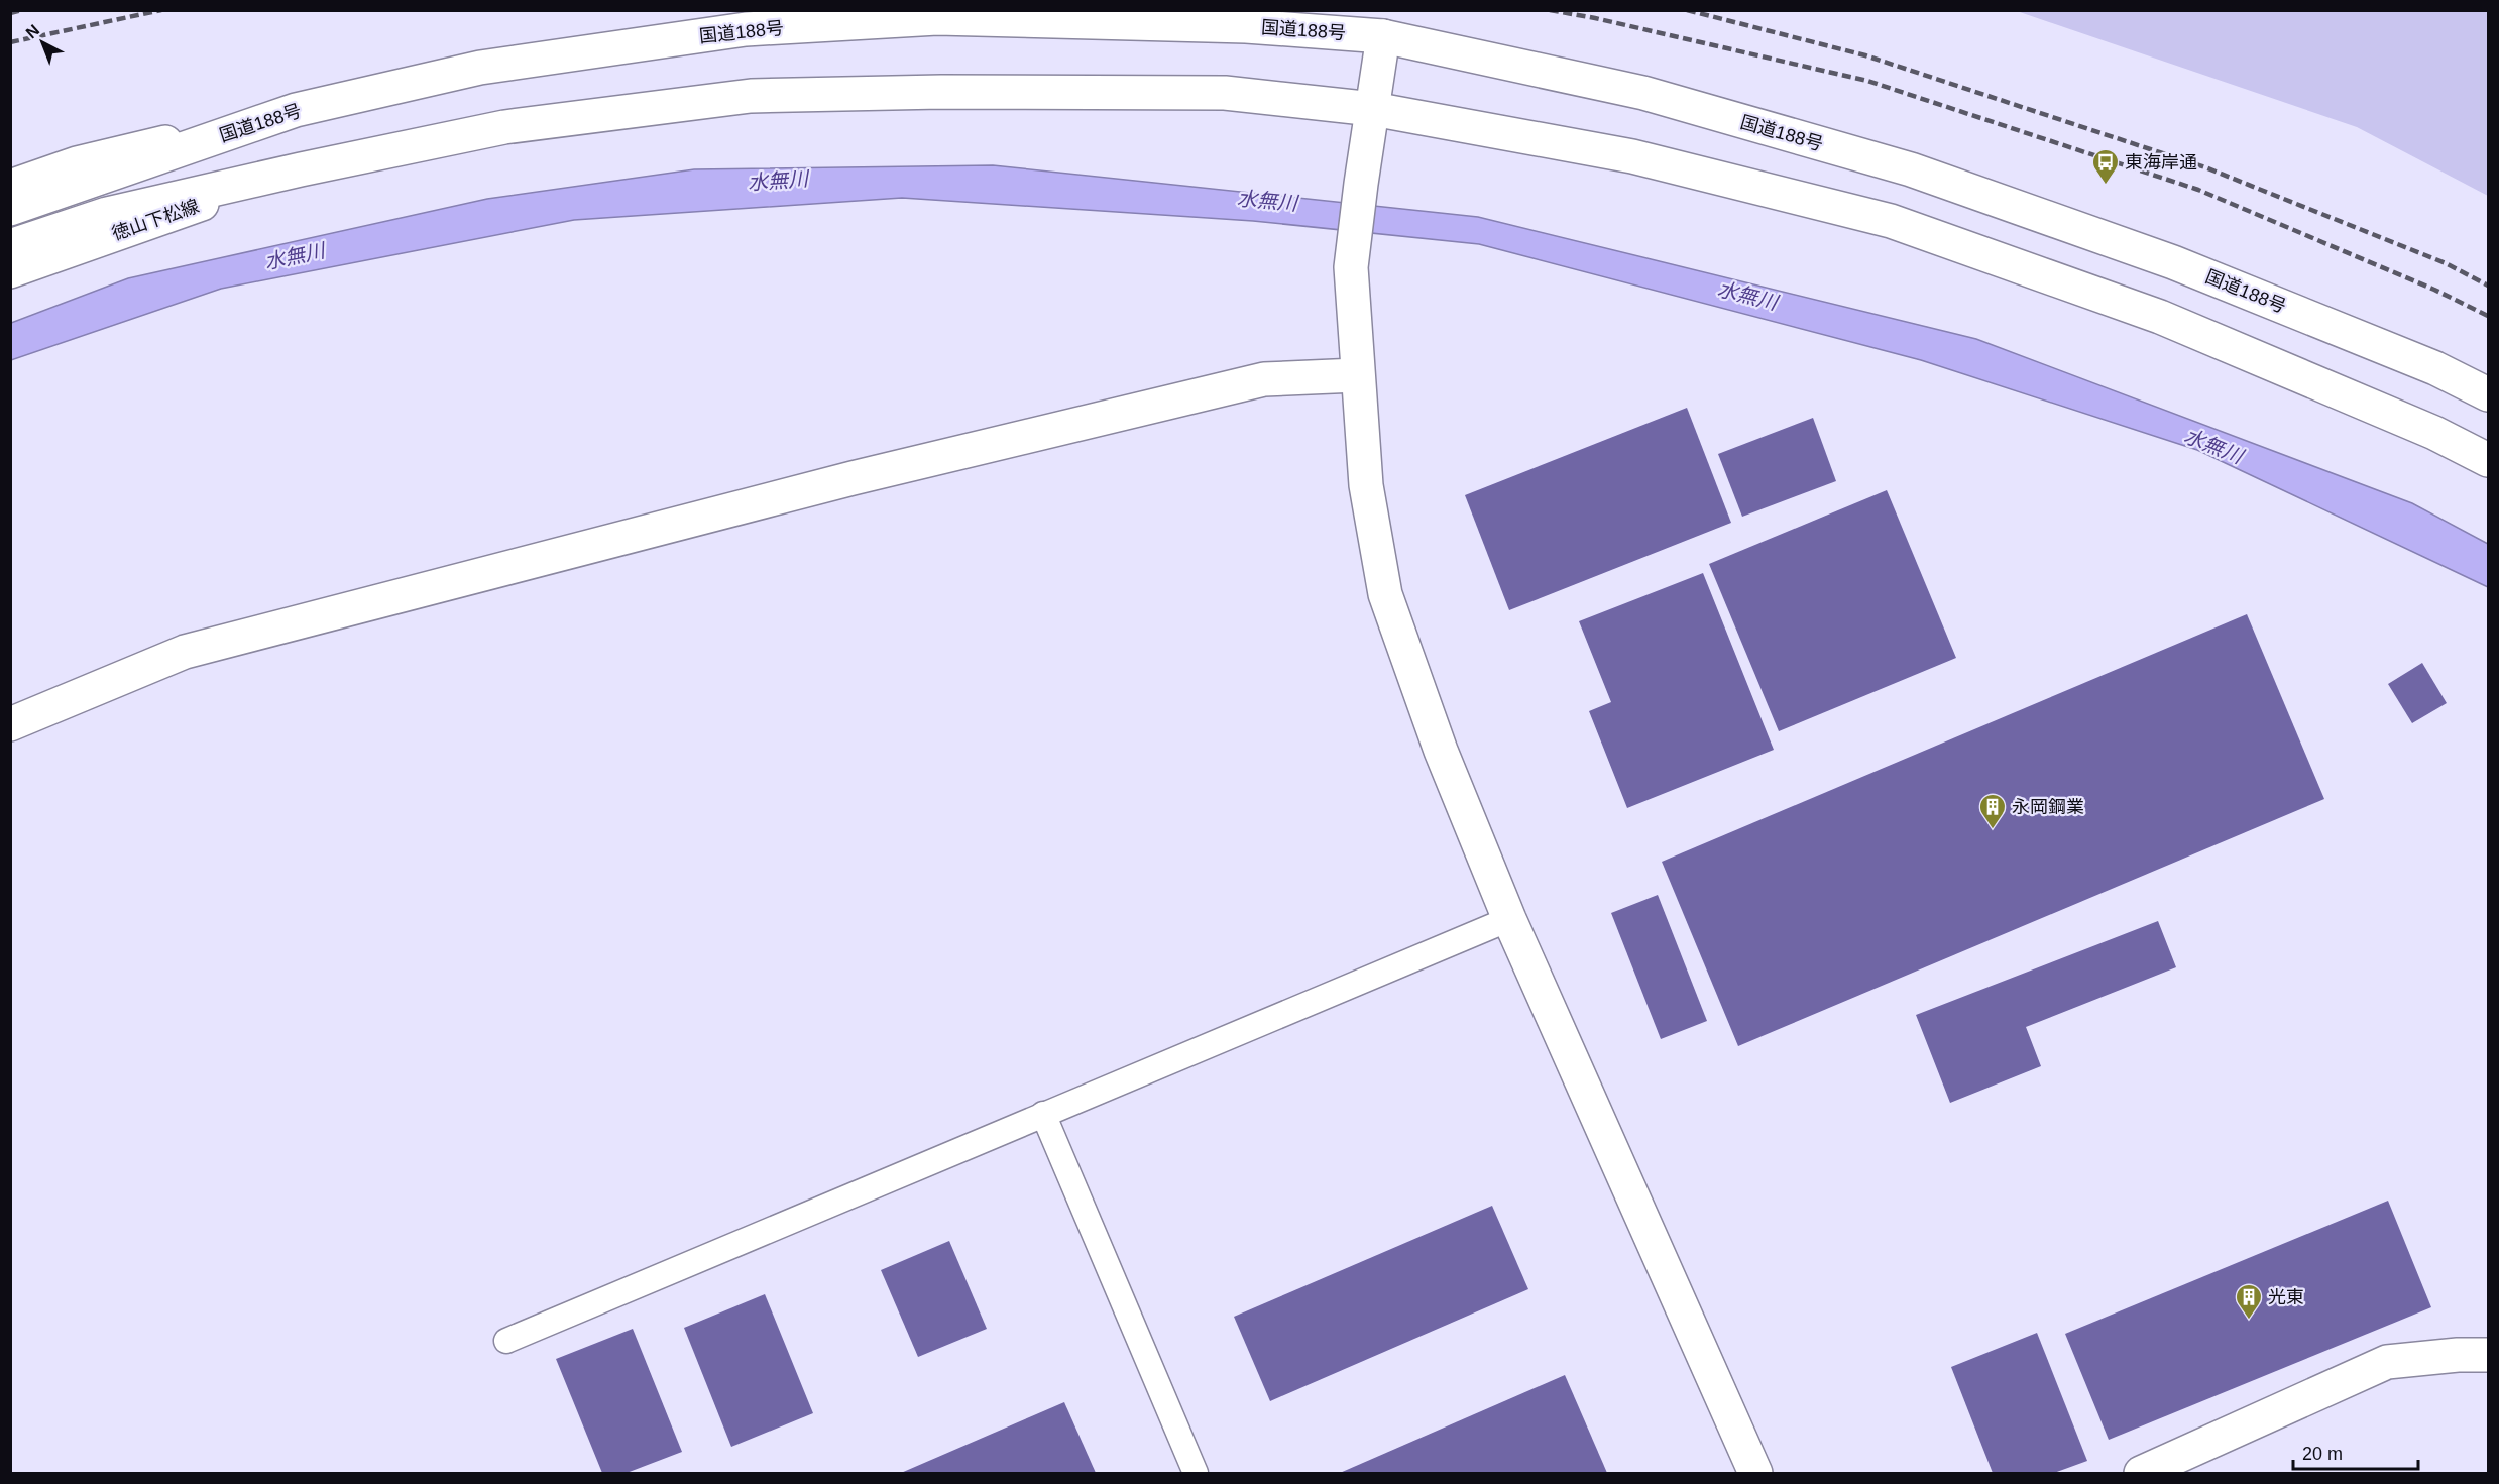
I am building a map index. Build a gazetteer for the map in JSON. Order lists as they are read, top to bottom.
{
  "streets": {
    "main road": ["国道188号", "徳山下松線"]
  },
  "water": ["水無川"],
  "places": {
    "bus stop": ["東海岸通"],
    "building": ["永岡鋼業", "光東"]
  },
  "scale_bar": "20 m",
  "north": "top left"
}
